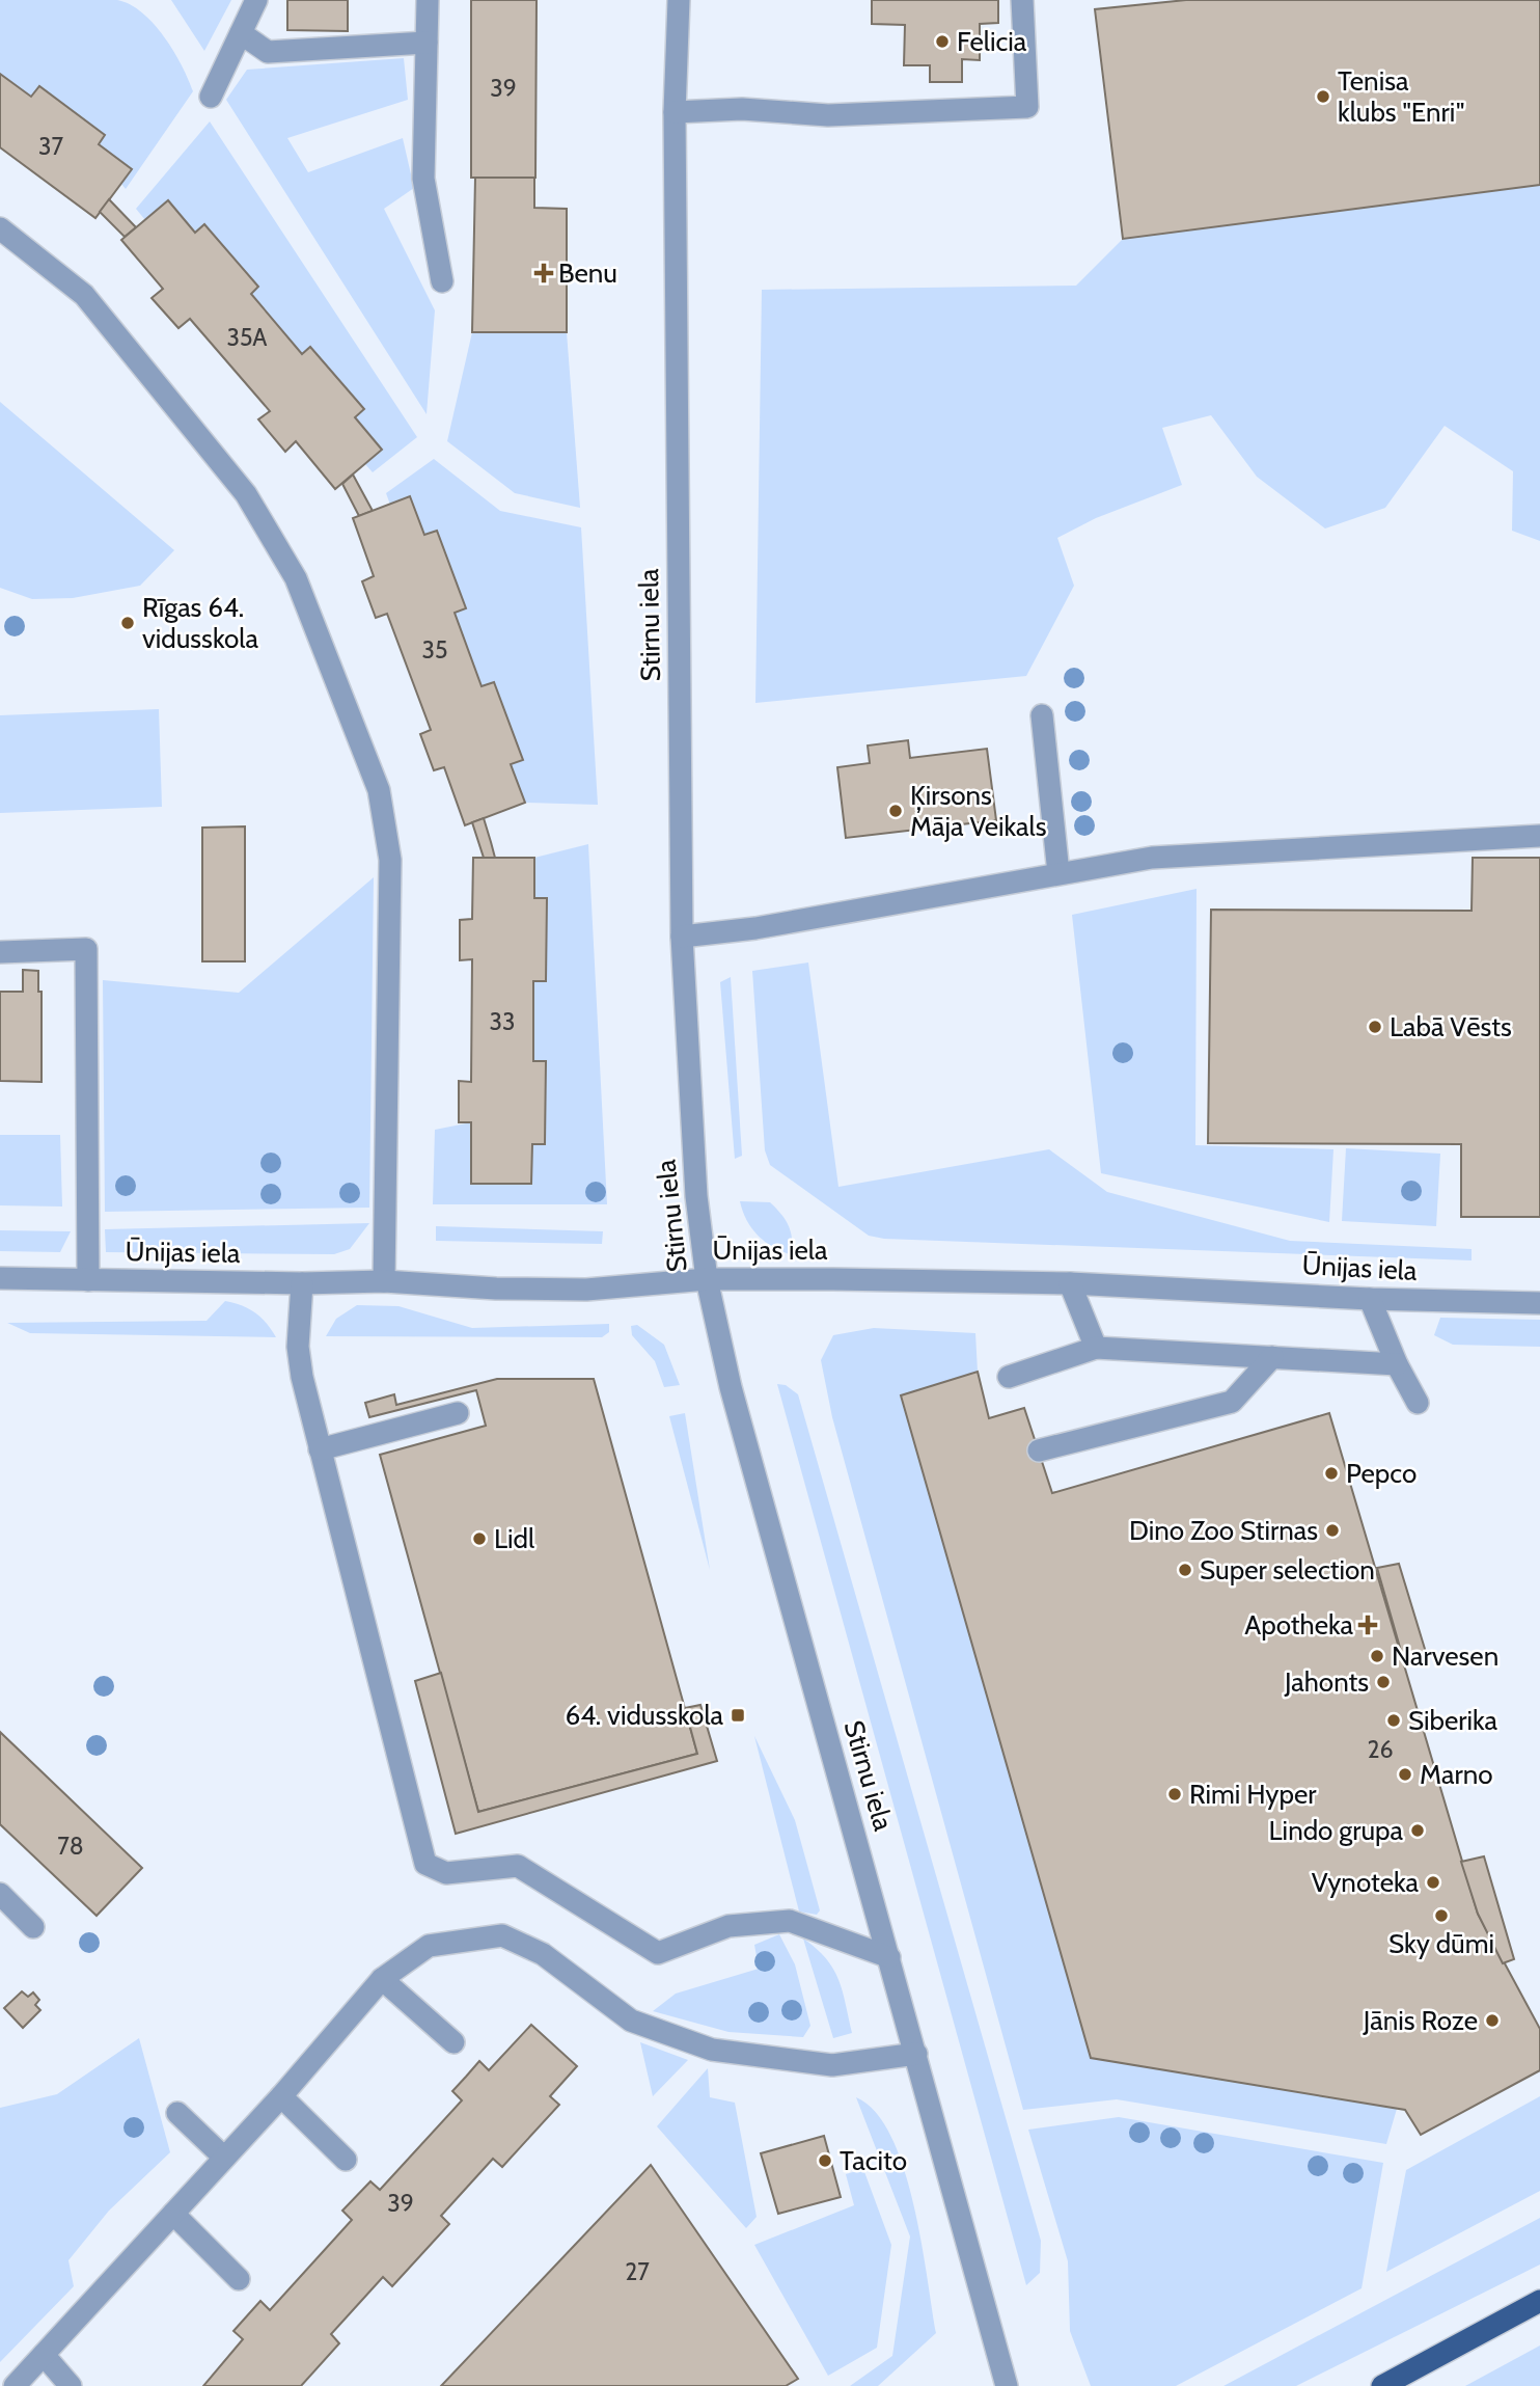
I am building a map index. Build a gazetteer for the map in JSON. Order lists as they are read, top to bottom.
{
  "streets": {
    "street": ["Stirnu iela", "Ūnijas iela"]
  },
  "crossings": [
    ["Stirnu iela", "Ūnijas iela"]
  ],
  "places": {
    "other": [
      "Felicia",
      "Tenisa klubs \"Enri\"",
      "Rīgas 64. vidusskola",
      "Ķirsons Māja Veikals",
      "Labā Vēsts",
      "Pepco",
      "Dino Zoo Stirnas",
      "Lidl",
      "Super selection",
      "Narvesen",
      "Jahonts",
      "Siberika",
      "Marno",
      "Rimi Hyper",
      "Lindo grupa",
      "Vynoteka",
      "Sky dūmi",
      "Jānis Roze",
      "Tacito"
    ],
    "health": ["Benu", "Apotheka"],
    "transit": ["64. vidusskola"]
  },
  "house_numbers": [
    "39",
    "37",
    "35A",
    "35",
    "33",
    "26",
    "78",
    "39",
    "27"
  ]
}
